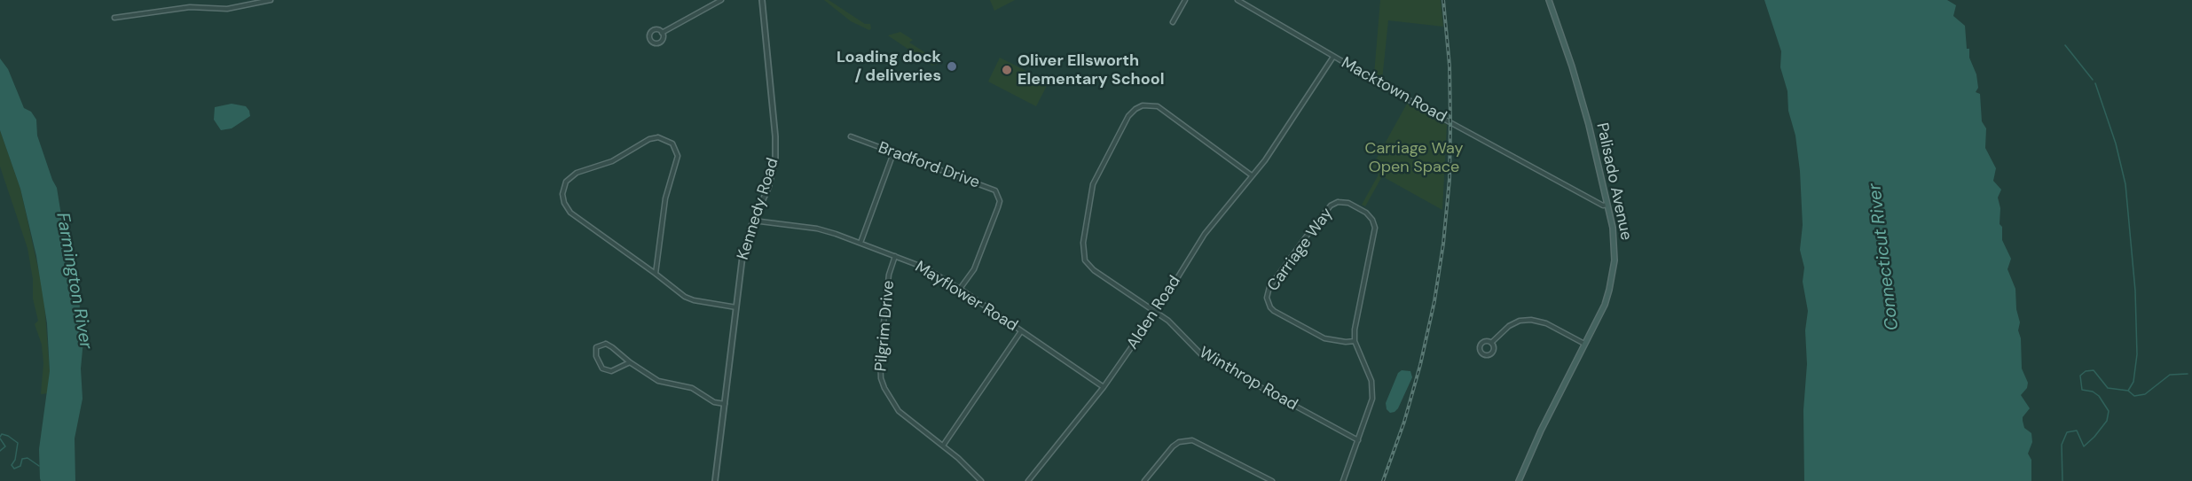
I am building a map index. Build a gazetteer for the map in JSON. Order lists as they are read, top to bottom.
{
  "streets": {
    "main road": ["Palisado Avenue"],
    "street": [
      "Macktown Road",
      "Bradford Drive",
      "Kennedy Road",
      "Carriage Way",
      "Mayflower Road",
      "Alden Road",
      "Pilgrim Drive",
      "Winthrop Road"
    ]
  },
  "crossings": [
    ["Macktown Road", "Palisado Avenue"],
    ["Macktown Road", "Alden Road"],
    ["Bradford Drive", "Mayflower Road"],
    ["Kennedy Road", "Mayflower Road"],
    ["Carriage Way", "Winthrop Road"],
    ["Mayflower Road", "Alden Road"],
    ["Mayflower Road", "Pilgrim Drive"],
    ["Alden Road", "Winthrop Road"]
  ],
  "water": ["Connecticut River", "Farmington River"],
  "parks": ["Carriage Way Open Space"],
  "places": ["Loading dock / deliveries", "Oliver Ellsworth Elementary School"]
}
